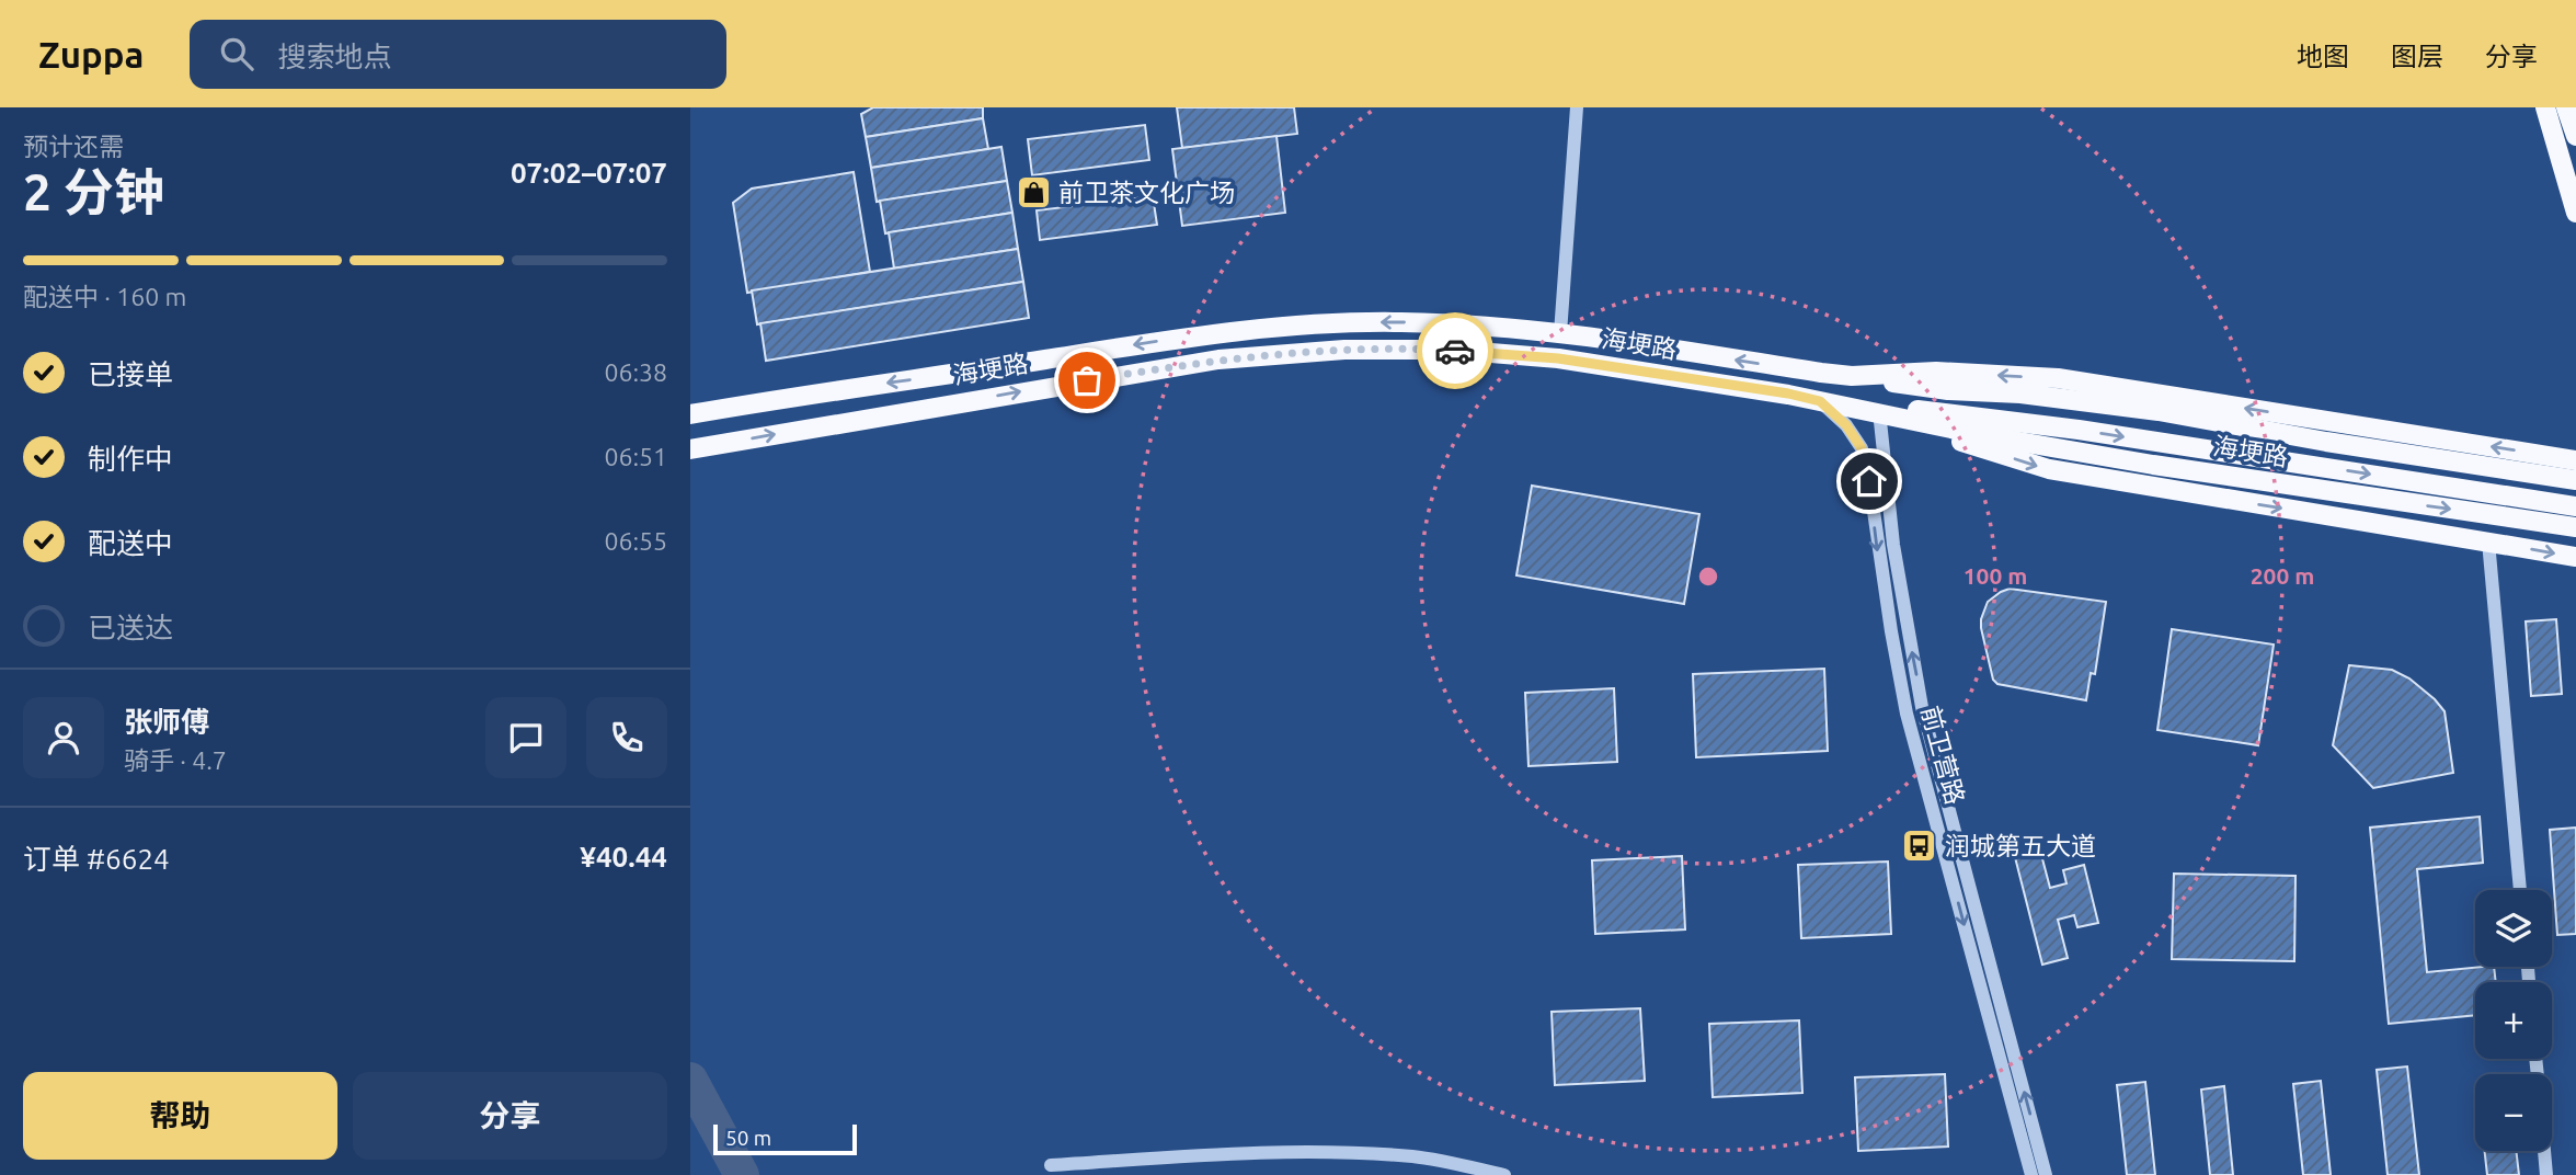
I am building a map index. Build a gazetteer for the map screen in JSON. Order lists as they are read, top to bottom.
{
  "streets": {
    "main road": ["海埂路"],
    "street": ["前卫营路"]
  },
  "crossings": [
    ["海埂路", "前卫营路"]
  ],
  "places": {
    "shop": ["前卫茶文化广场"],
    "bus stop": ["润城第五大道"]
  },
  "scale_bar": "50 m",
  "page": {
    "header": "Zuppa",
    "search": "搜索地点",
    "nav": ["地图", "图层", "分享"],
    "heading": ["2 分钟", "预计还需", "07:02–07:07"],
    "panel": [
      "张师傅",
      "骑手 · 4.7",
      "订单 #6624",
      "¥40.44"
    ],
    "bar": "配送中 · 160 m",
    "list": [
      ["已接单", "06:38"],
      ["制作中", "06:51"],
      ["配送中", "06:55"],
      "已送达"
    ],
    "map_buttons": ["+", "−"],
    "buttons": ["帮助", "分享"],
    "scale": "50 m"
  },
  "rings": ["100 m", "200 m"]
}
